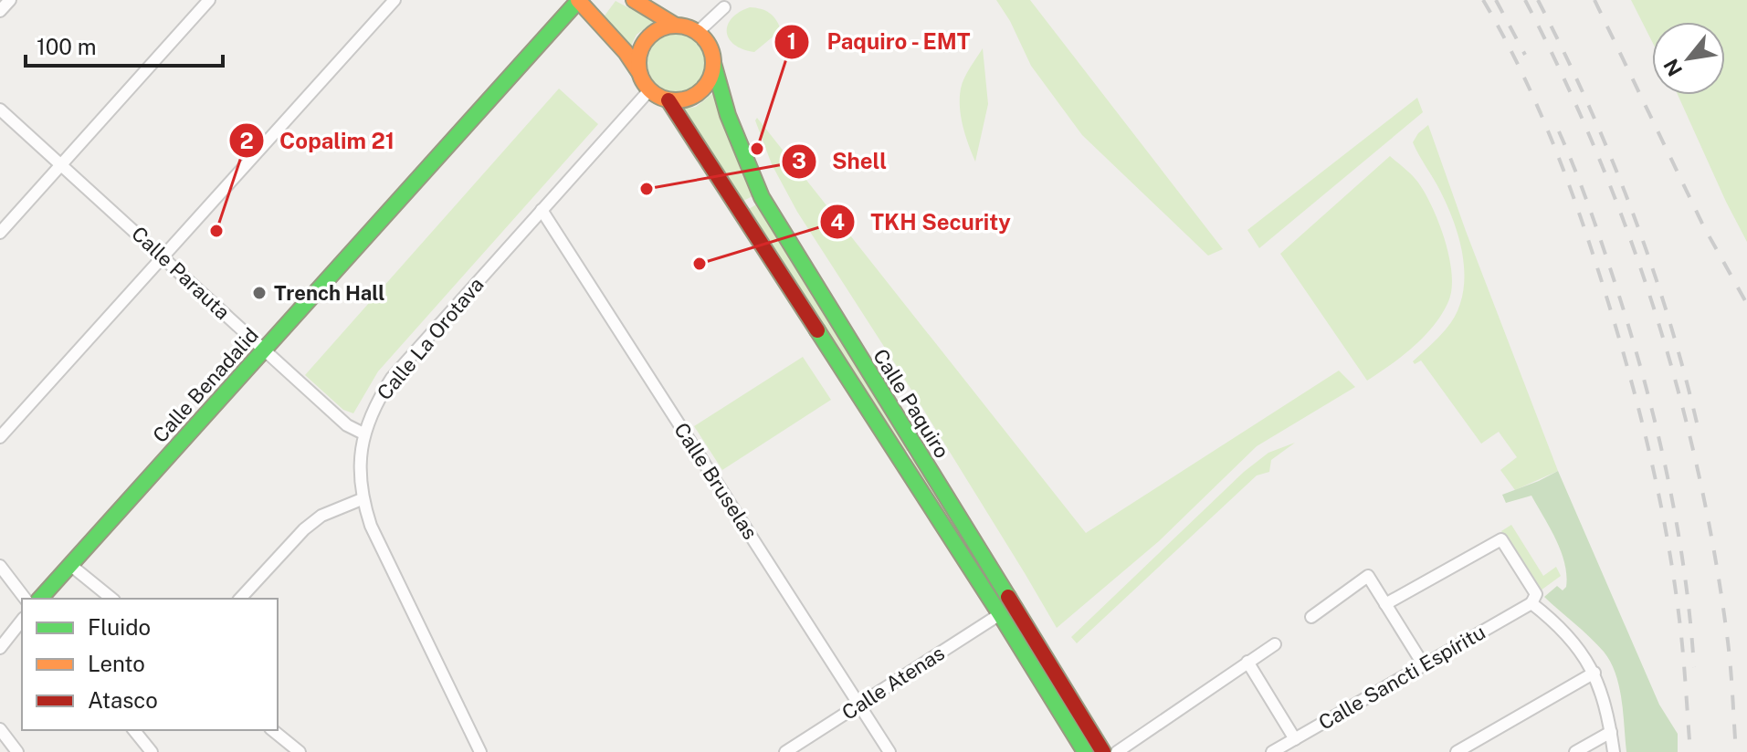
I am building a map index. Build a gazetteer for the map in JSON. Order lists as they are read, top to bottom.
{
  "streets": {
    "main road": ["Calle Benadalid", "Calle Paquiro"],
    "street": [
      "Calle Parauta",
      "Calle La Orotava",
      "Calle Bruselas",
      "Calle Sancti Espíritu",
      "Calle Atenas"
    ]
  },
  "crossings": [
    ["Calle Parauta", "Calle La Orotava"],
    ["Calle Parauta", "Calle Benadalid"],
    ["Calle La Orotava", "Calle Paquiro"],
    ["Calle La Orotava", "Calle Bruselas"],
    ["Calle Paquiro", "Calle Atenas"],
    ["Calle Bruselas", "Calle Atenas"]
  ],
  "places": [
    "Paquiro - EMT",
    "Shell",
    "Copalim 21",
    "TKH Security",
    "Trench Hall"
  ],
  "legend": ["Fluido", "Lento", "Atasco"],
  "scale_bar": "100 m",
  "north": "bottom left"
}
